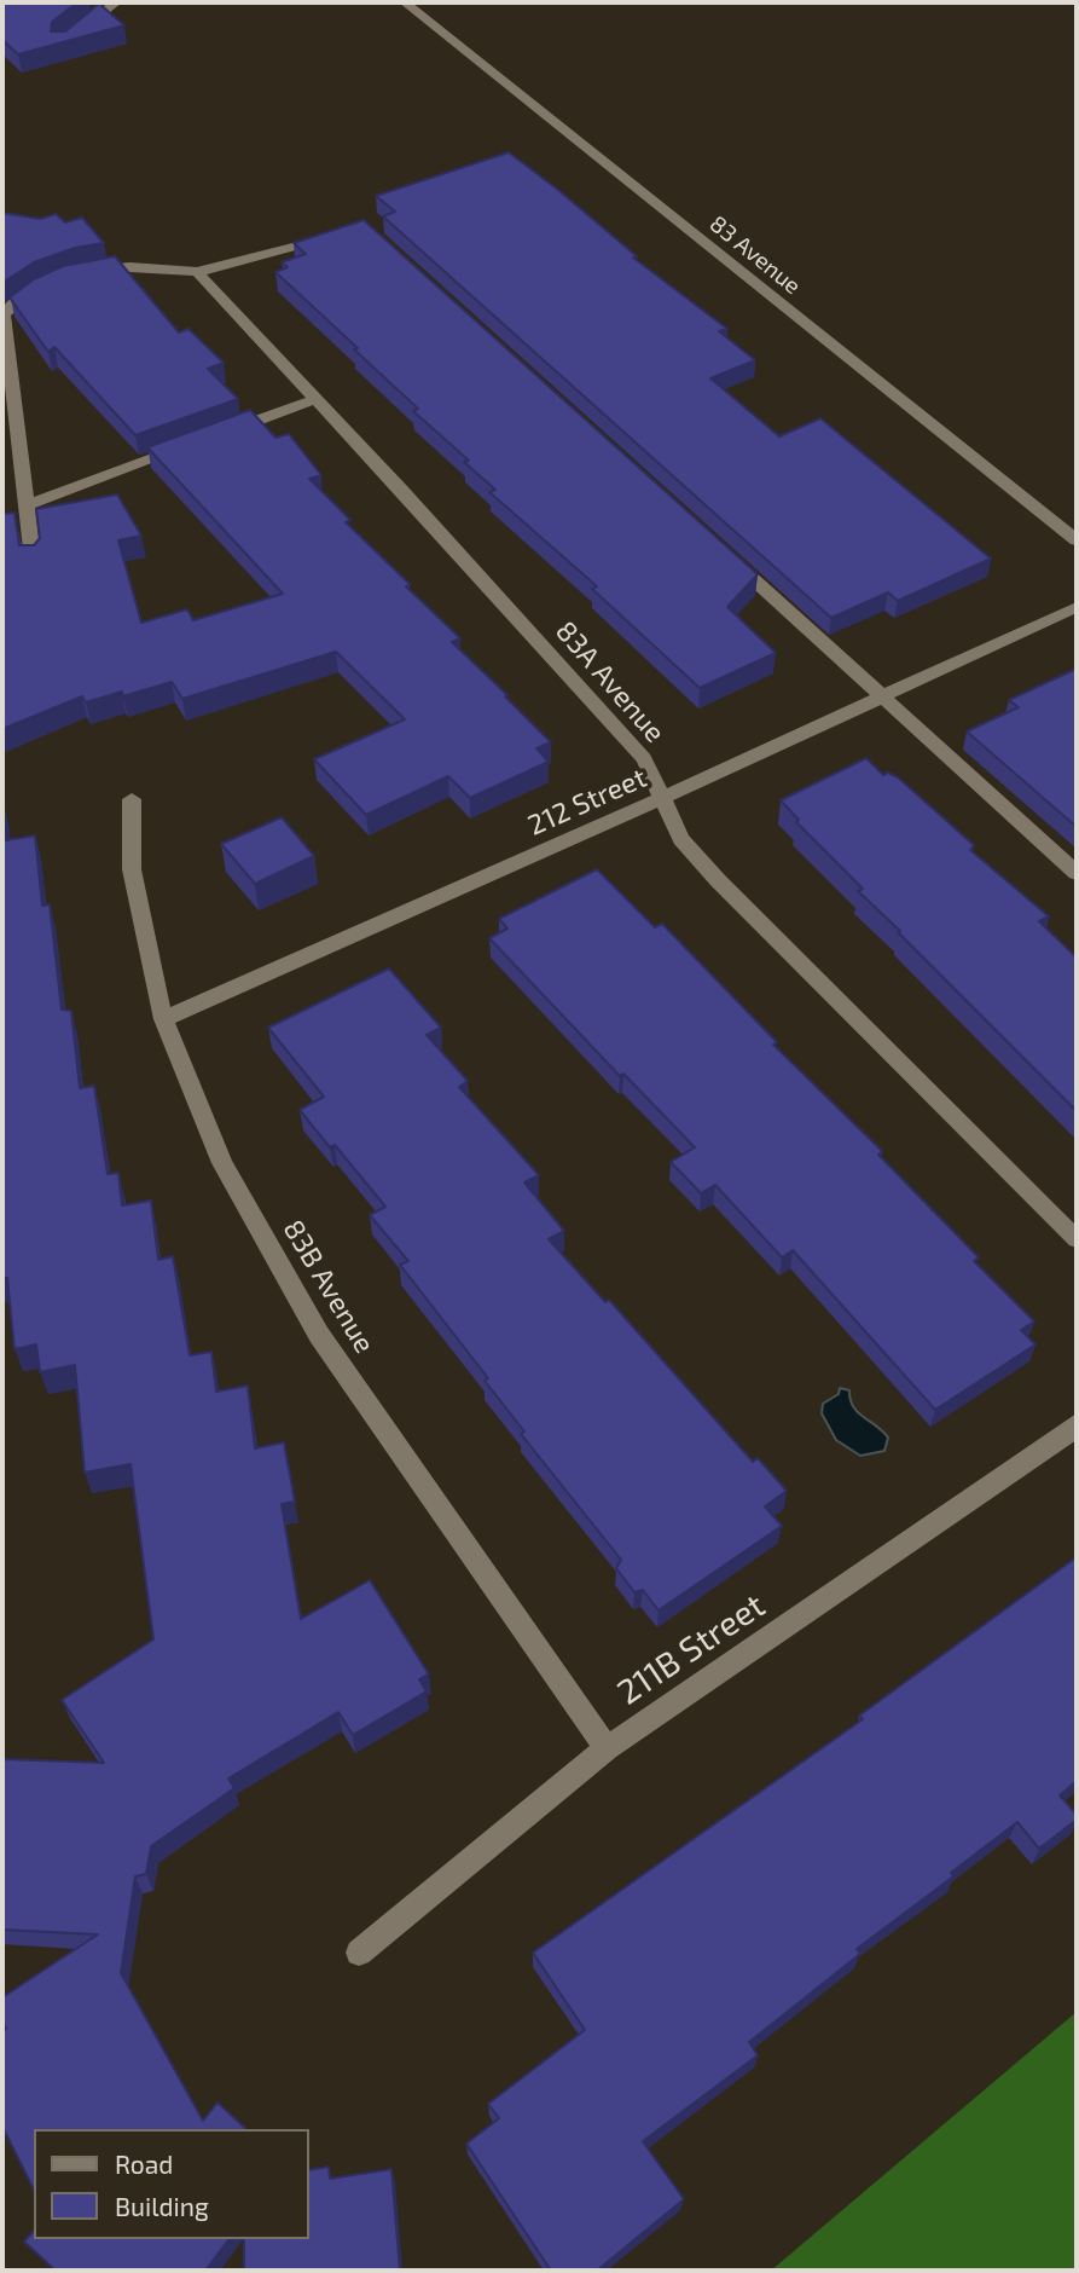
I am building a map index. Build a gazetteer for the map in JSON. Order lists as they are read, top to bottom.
{
  "streets": {
    "street": [
      "83 Avenue",
      "83A Avenue",
      "212 Street",
      "83B Avenue",
      "211B Street"
    ]
  },
  "crossings": [
    ["83A Avenue", "212 Street"],
    ["212 Street", "83B Avenue"],
    ["83B Avenue", "211B Street"]
  ],
  "legend": ["Road", "Building"]
}
